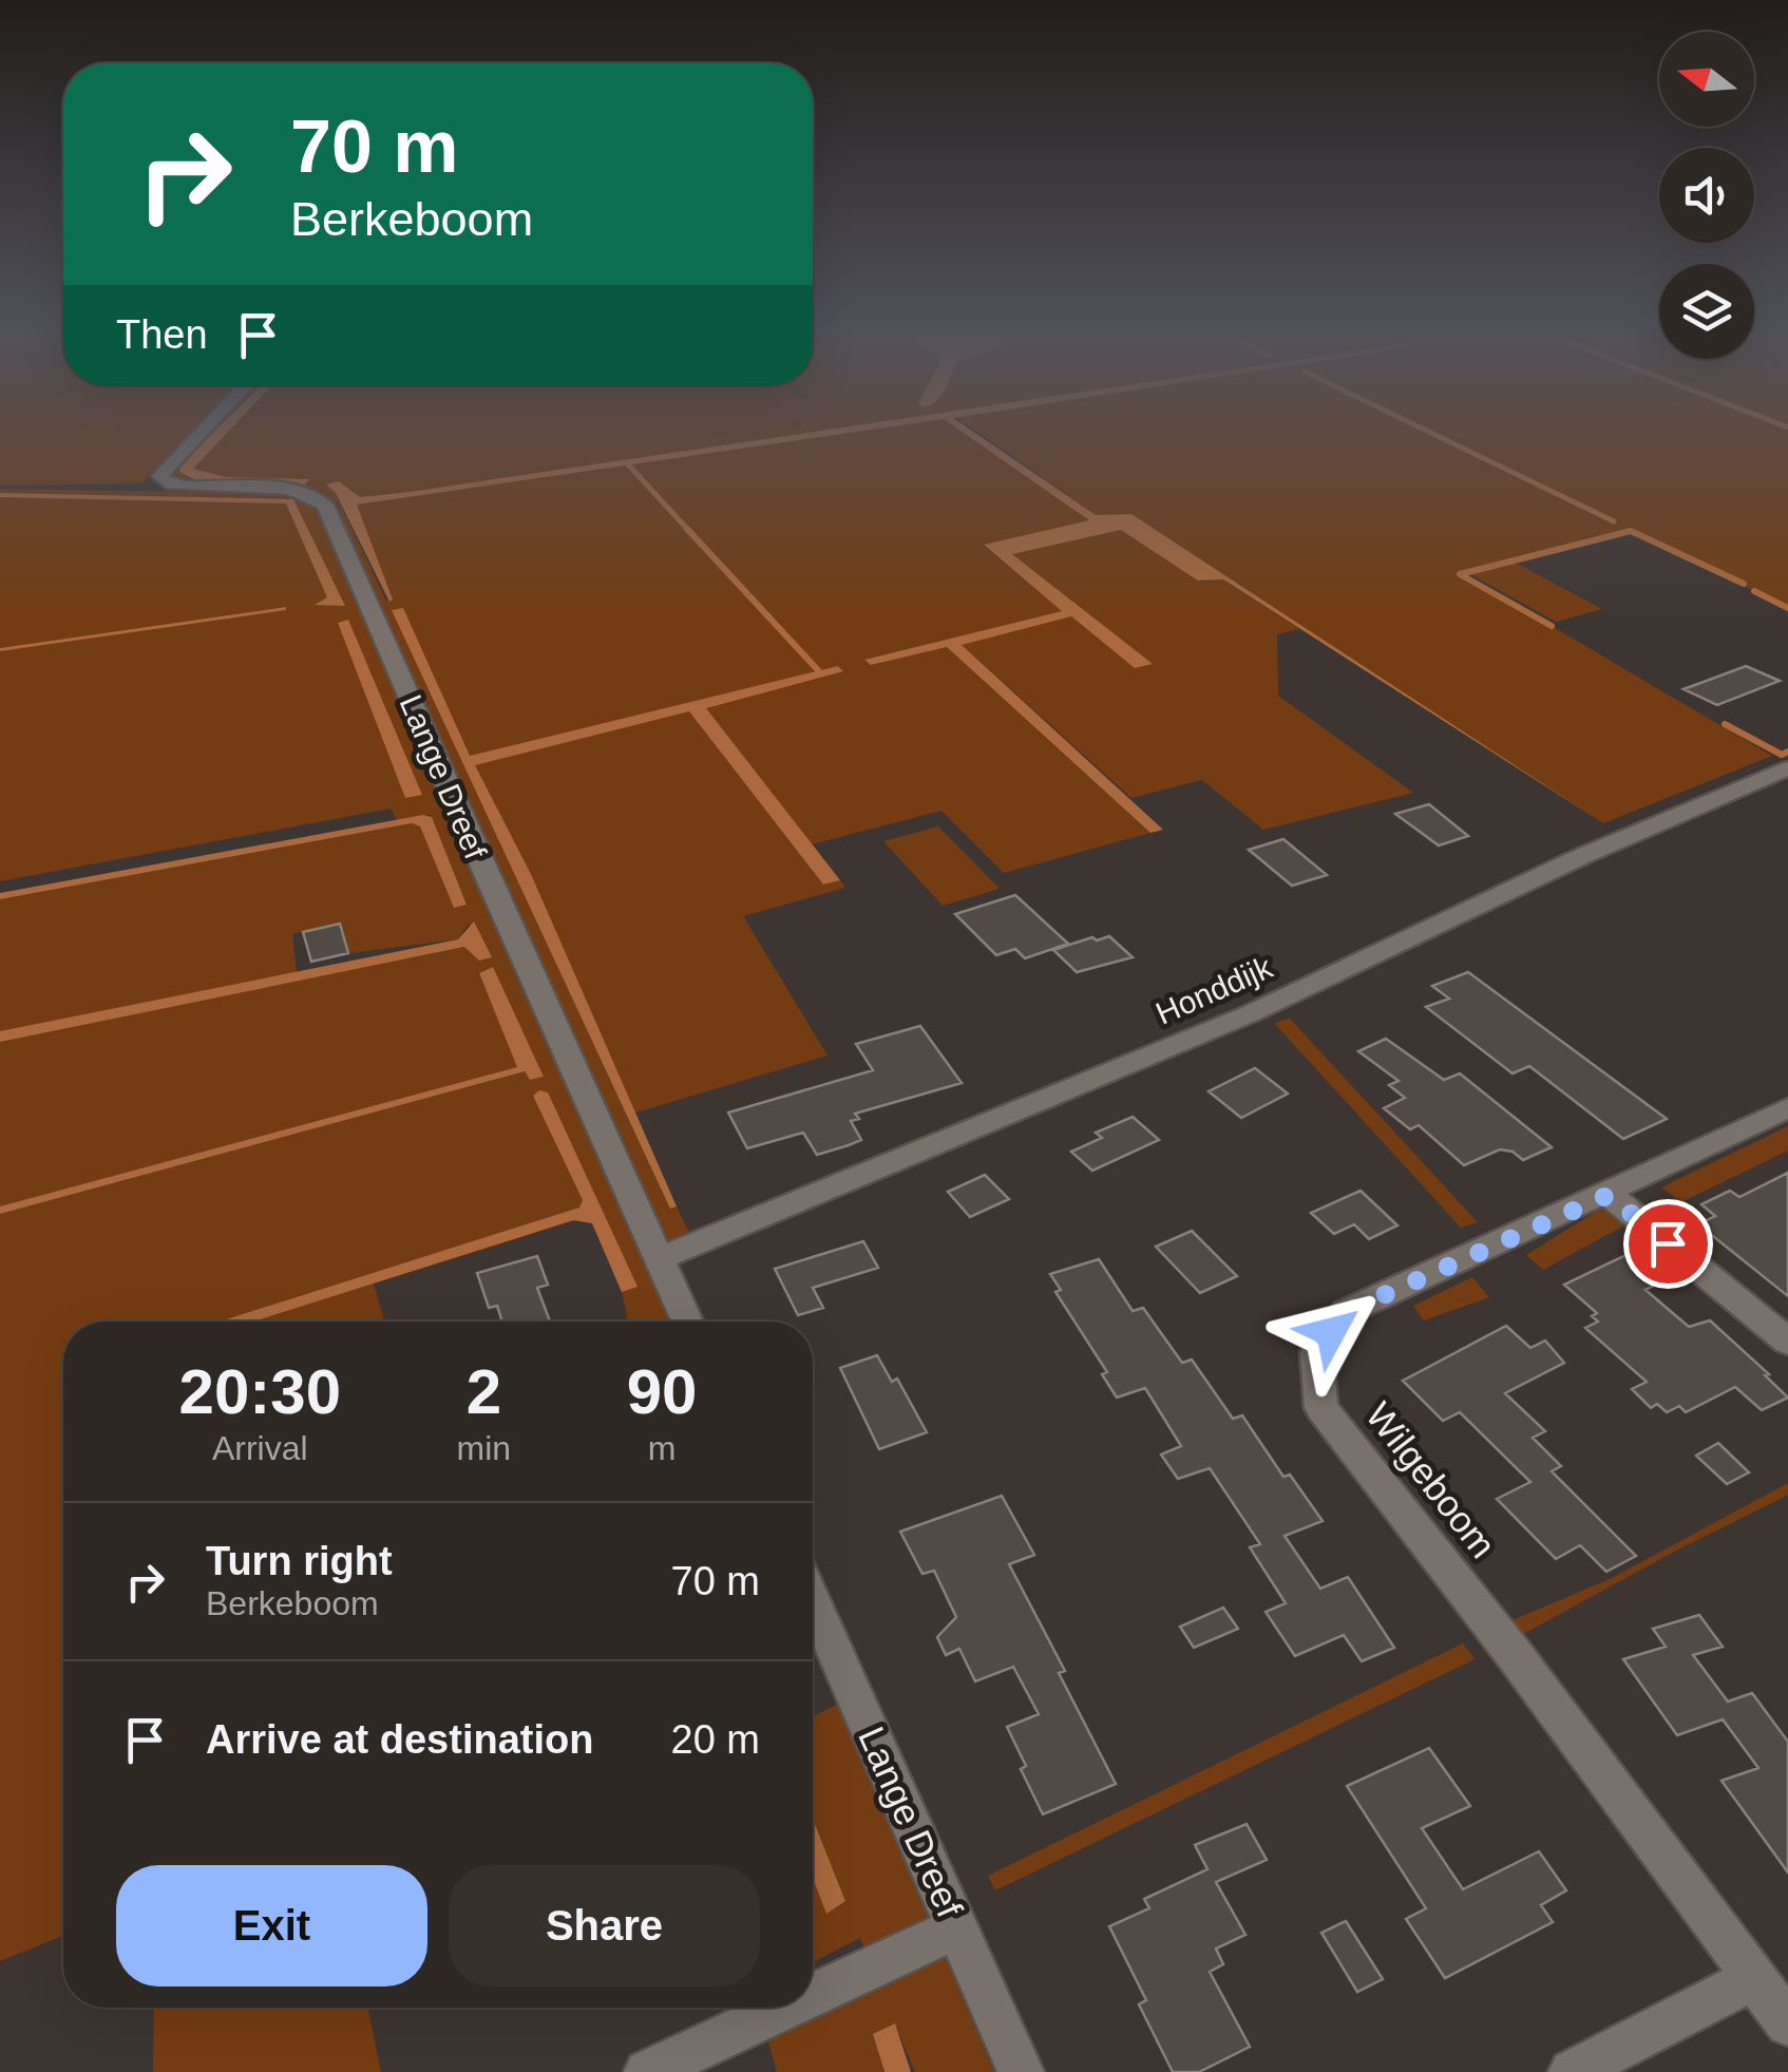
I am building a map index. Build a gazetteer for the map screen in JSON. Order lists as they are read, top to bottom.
{
  "streets": {
    "street": ["Lange Dreef", "Honddijk", "Wilgeboom"]
  },
  "crossings": [
    ["Lange Dreef", "Honddijk"]
  ],
  "north": "left",
  "page": {
    "turn": ["70 m", "Berkeboom"],
    "then": "Then",
    "eta": [
      "20:30",
      "Arrival",
      "2",
      "min",
      "90",
      "m"
    ],
    "list": [
      {
        "name": "Turn right",
        "note": "Berkeboom",
        "value": "70 m"
      },
      {
        "name": "Arrive at destination",
        "value": "20 m"
      }
    ],
    "buttons": ["Exit", "Share"]
  }
}
